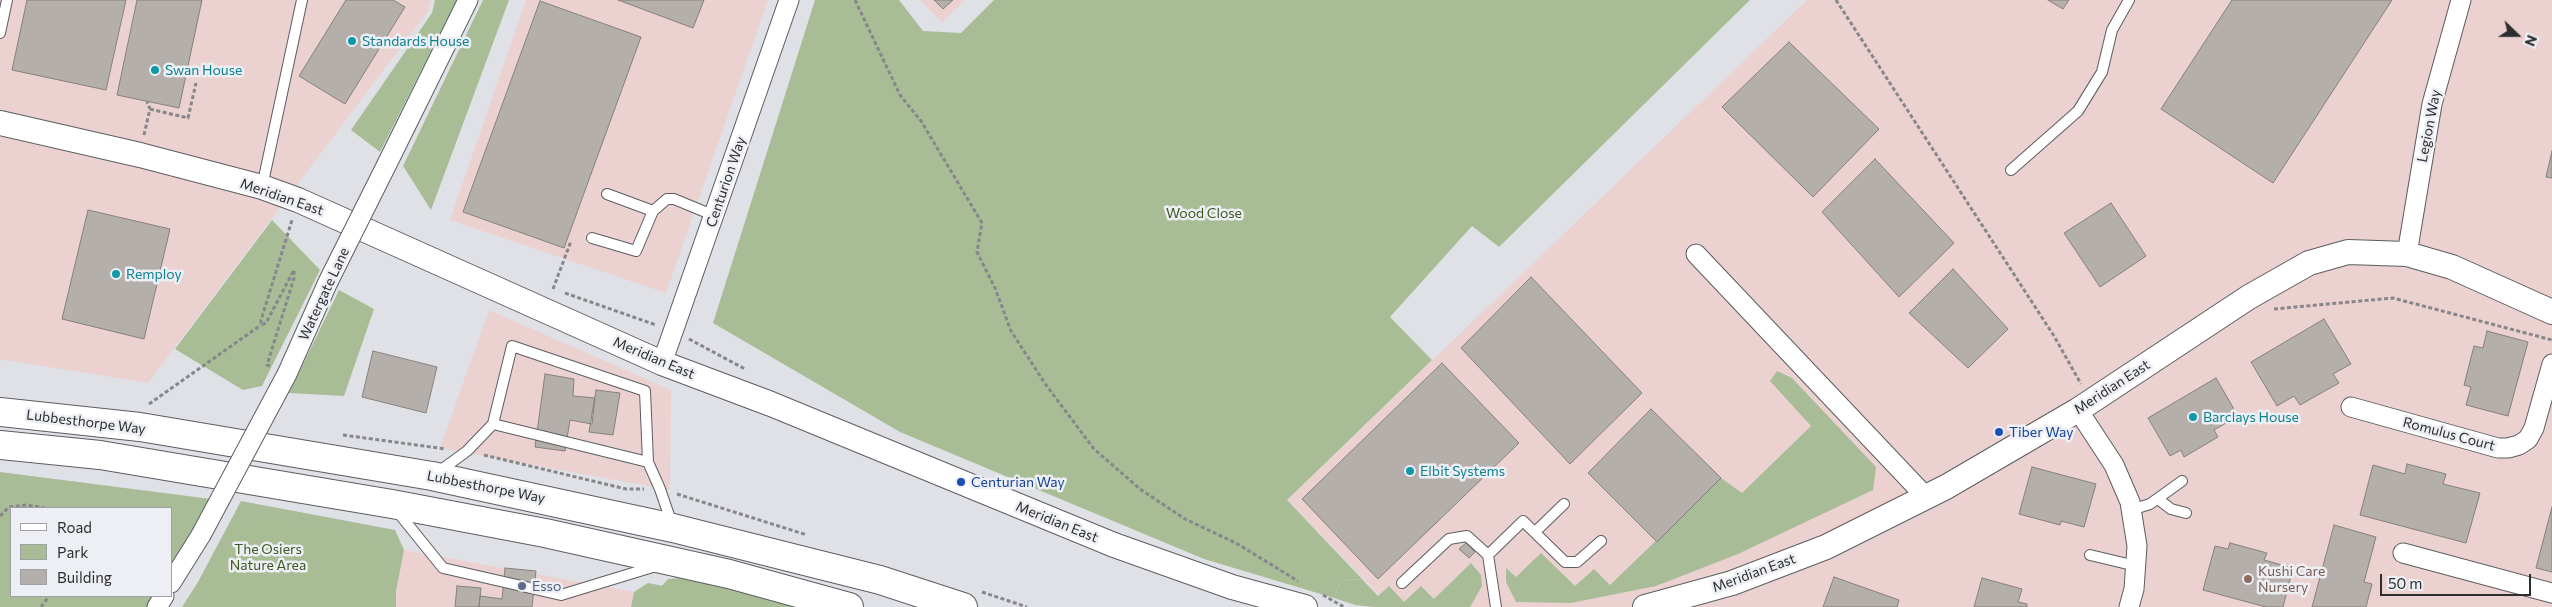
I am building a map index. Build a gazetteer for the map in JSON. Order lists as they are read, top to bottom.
{
  "streets": {
    "highway": ["Lubbesthorpe Way"],
    "street": [
      "Legion Way",
      "Centurion Way",
      "Meridian East",
      "Watergate Lane",
      "Romulus Court"
    ]
  },
  "crossings": [
    ["Legion Way", "Meridian East"],
    ["Centurion Way", "Meridian East"]
  ],
  "parks": ["Wood Close", "The Osiers Nature Area"],
  "places": [
    "Standards House",
    "Swan House",
    "Remploy",
    "Barclays House",
    "Tiber Way",
    "Elbit Systems",
    "Centurian Way",
    "Kushi Care Nursery",
    "Esso"
  ],
  "legend": ["Road", "Park", "Building"],
  "scale_bar": "50 m",
  "north": "right"
}
